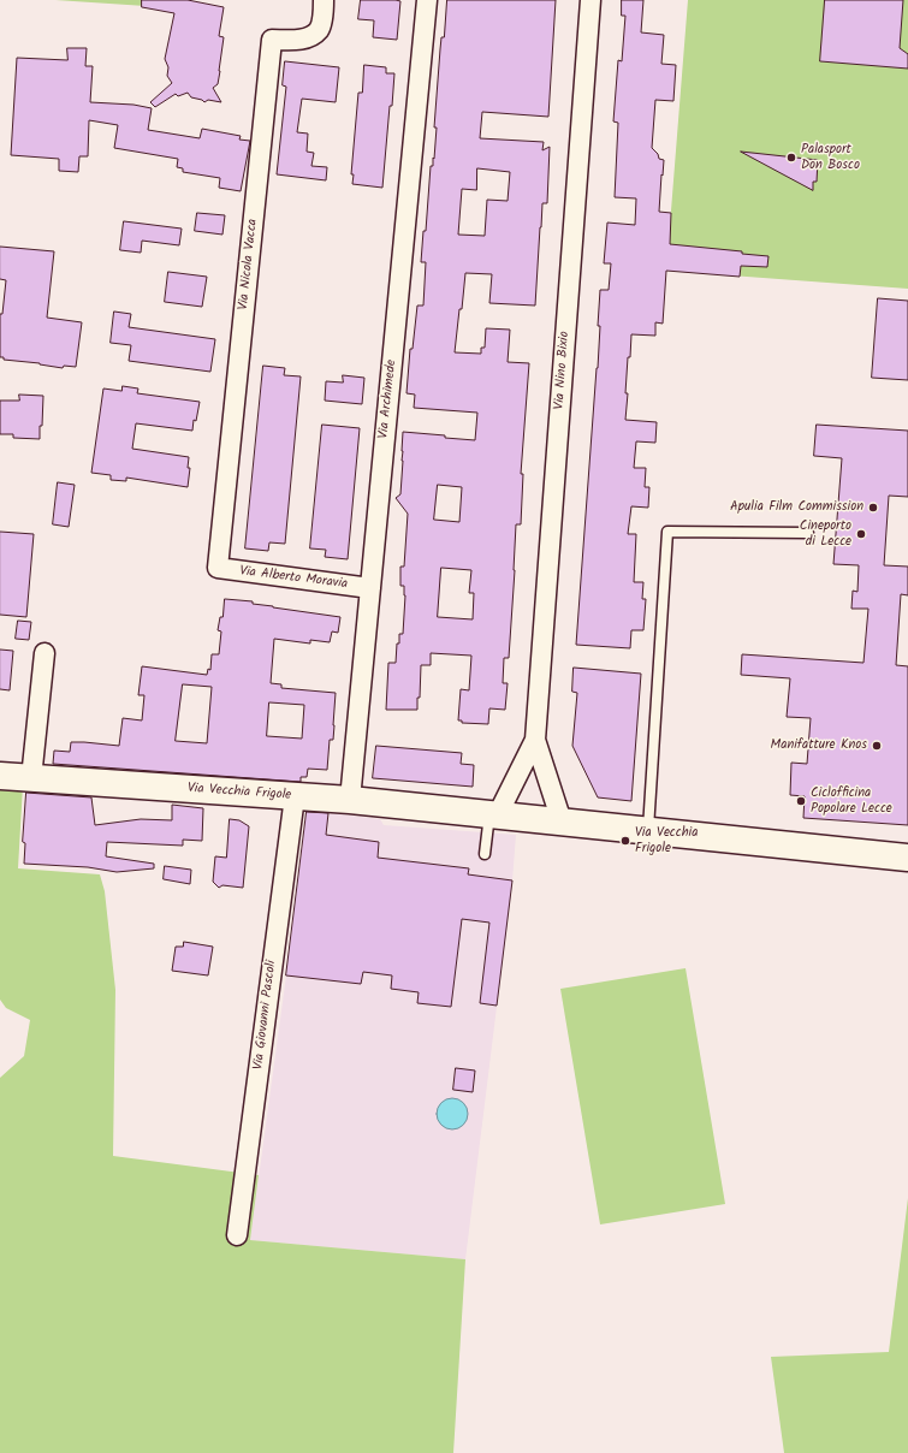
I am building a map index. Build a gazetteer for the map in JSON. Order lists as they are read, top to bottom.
{
  "streets": {
    "street": [
      "Via Nicola Vacca",
      "Via Nino Bixio",
      "Via Archimede",
      "Via Alberto Moravia",
      "Via Vecchia Frigole",
      "Via Giovanni Pascoli"
    ]
  },
  "crossings": [
    ["Via Nicola Vacca", "Via Alberto Moravia"],
    ["Via Nino Bixio", "Via Vecchia Frigole"],
    ["Via Archimede", "Via Alberto Moravia"],
    ["Via Archimede", "Via Vecchia Frigole"],
    ["Via Vecchia Frigole", "Via Giovanni Pascoli"]
  ],
  "places": [
    "Palasport Don Bosco",
    "Apulia Film Commission",
    "Cineporto di Lecce",
    "Manifatture Knos",
    "Ciclofficina Popolare Lecce",
    "Via Vecchia Frigole"
  ]
}
